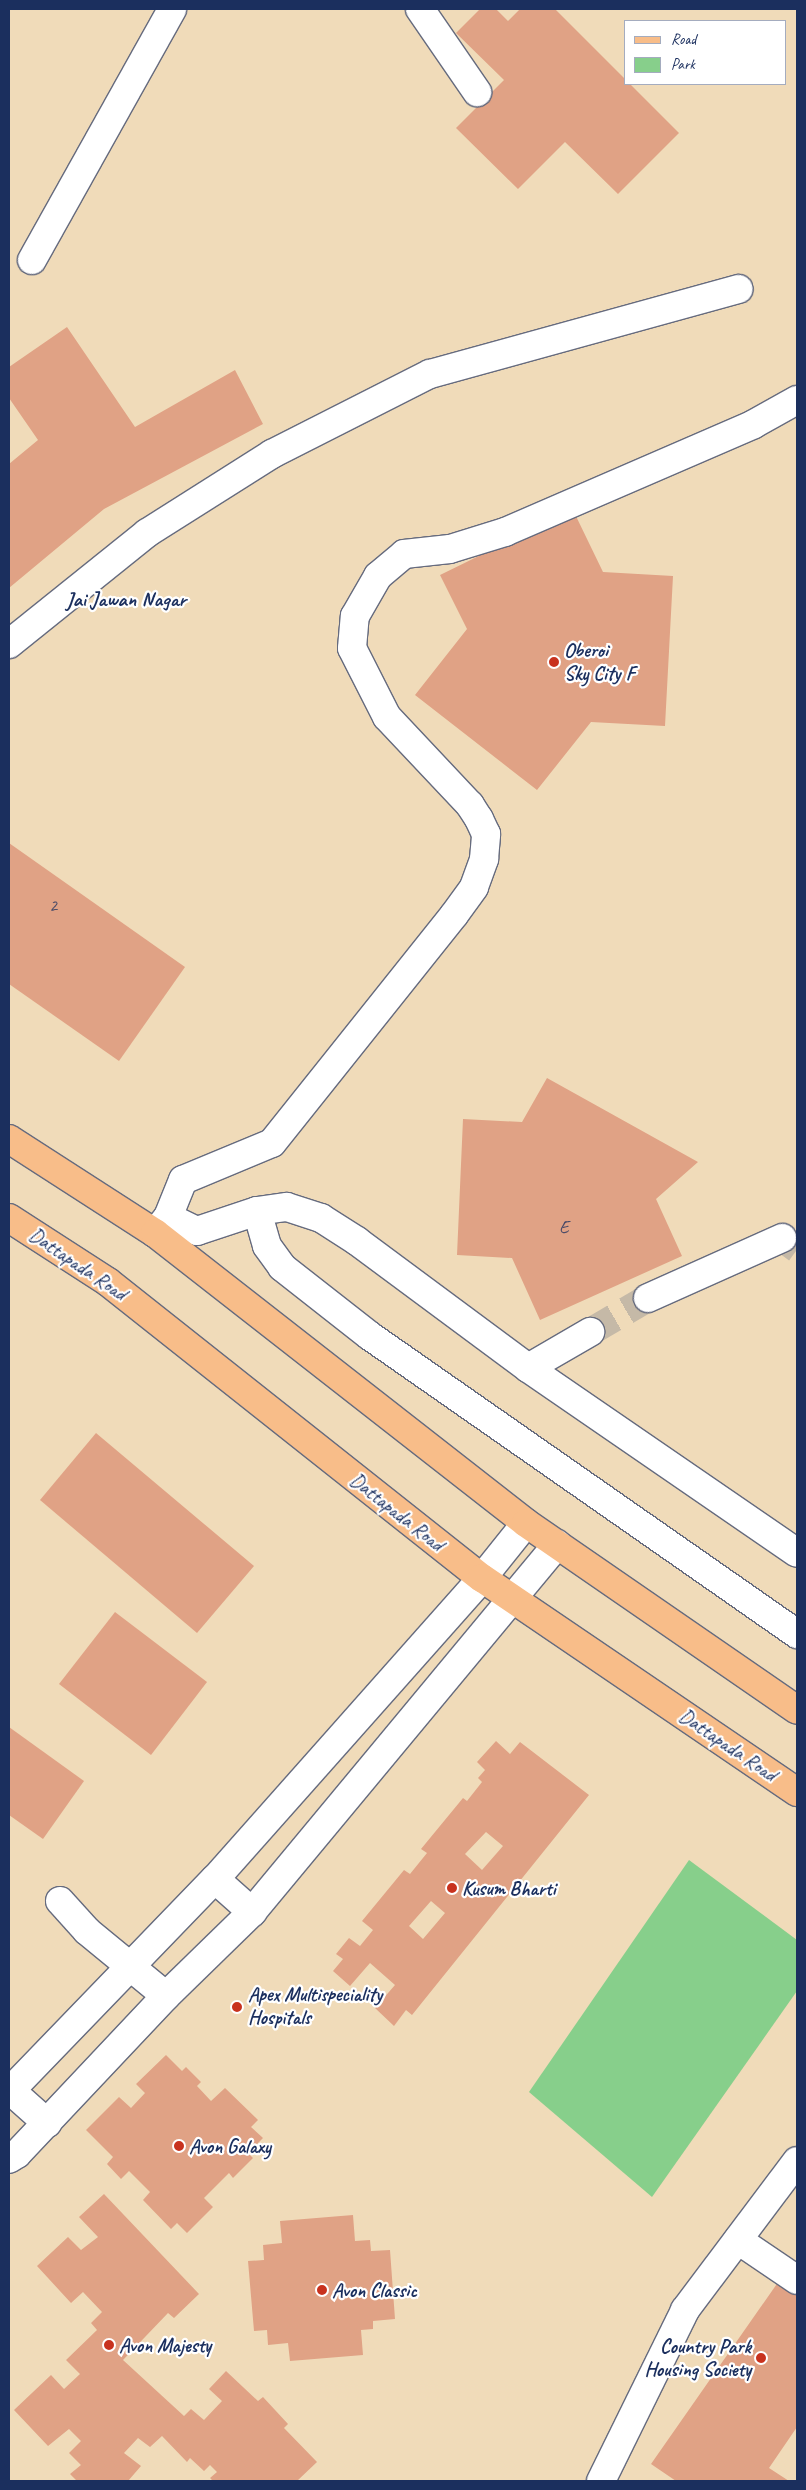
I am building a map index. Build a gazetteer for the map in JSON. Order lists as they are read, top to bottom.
{
  "streets": {
    "main road": ["Dattapada Road"]
  },
  "districts": ["Jai Jawan Nagar"],
  "places": [
    "Oberoi Sky City F",
    "Kusum Bharti",
    "Apex Multispeciality Hospitals",
    "Avon Galaxy",
    "Avon Classic",
    "Avon Majesty",
    "Country Park Housing Society"
  ],
  "house_numbers": ["2", "E"],
  "legend": ["Road", "Park"]
}
